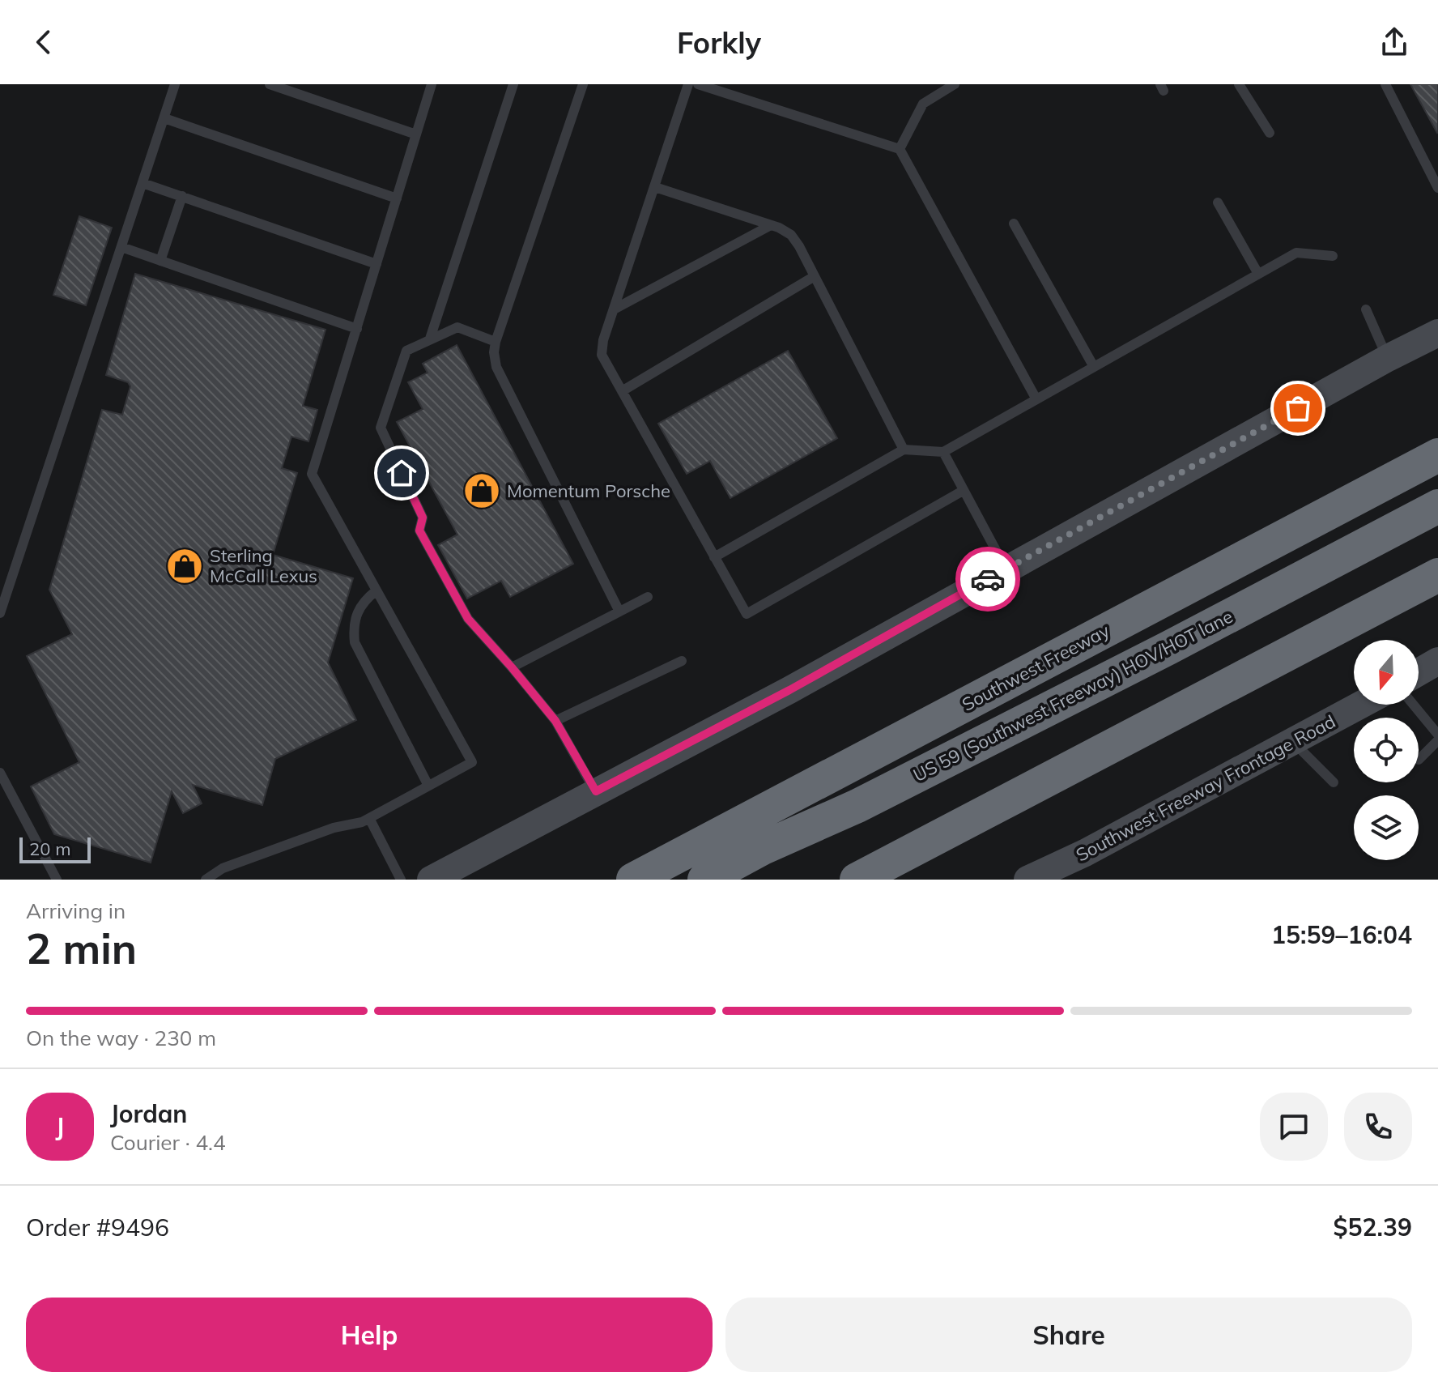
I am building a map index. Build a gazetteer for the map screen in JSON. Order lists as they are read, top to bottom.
{
  "streets": {
    "highway": ["Southwest Freeway", "US 59 (Southwest Freeway) HOV/HOT lane"],
    "main road": ["Southwest Freeway Frontage Road"]
  },
  "places": {
    "shop": ["Momentum Porsche", "Sterling McCall Lexus"]
  },
  "scale_bar": "20 m",
  "north": "bottom",
  "page": {
    "header": "Forkly",
    "scale": "20 m",
    "heading": ["2 min", "Arriving in", "15:59–16:04"],
    "panel": [
      "Jordan",
      "Courier · 4.4",
      "Order #9496",
      "$52.39"
    ],
    "bar": "On the way · 230 m",
    "round": "J",
    "buttons": ["Help", "Share"]
  }
}
